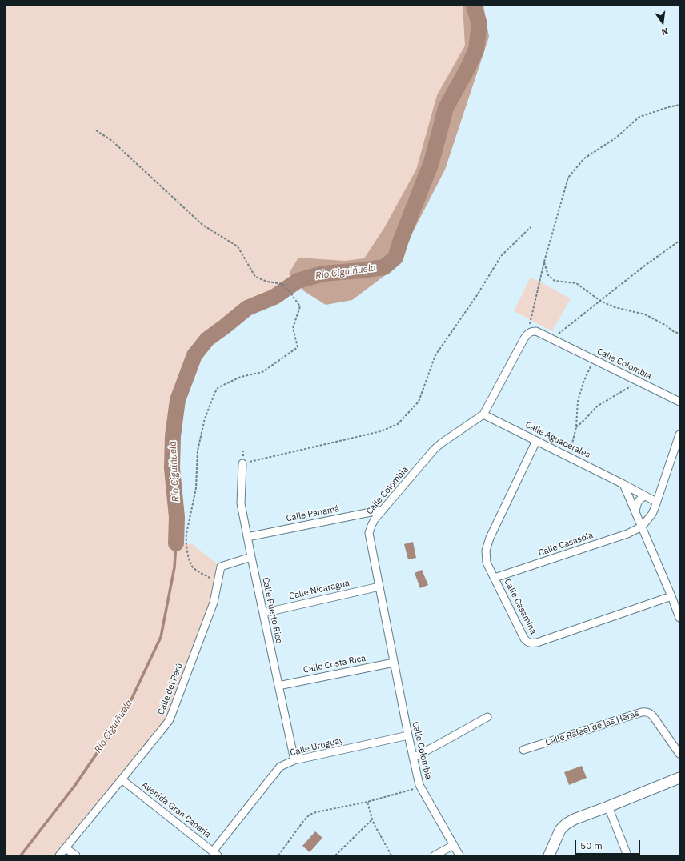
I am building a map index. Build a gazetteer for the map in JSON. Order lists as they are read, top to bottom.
{
  "streets": {
    "street": [
      "Calle Colombia",
      "Calle Aguaperales",
      "Calle Panamá",
      "Calle Casasola",
      "Calle Nicaragua",
      "Calle Casamina",
      "Calle Puerto Rico",
      "Calle Costa Rica",
      "Calle del Perú",
      "Calle Rafael de las Heras",
      "Calle Uruguay",
      "Avenida Gran Canaria"
    ]
  },
  "crossings": [
    ["Calle Colombia", "Calle Aguaperales"],
    ["Calle Colombia", "Calle Panamá"],
    ["Calle Colombia", "Calle Nicaragua"],
    ["Calle Colombia", "Calle Costa Rica"],
    ["Calle Colombia", "Calle Uruguay"],
    ["Calle Aguaperales", "Calle Casamina"],
    ["Calle Panamá", "Calle Puerto Rico"],
    ["Calle Casasola", "Calle Casamina"],
    ["Calle Nicaragua", "Calle Puerto Rico"],
    ["Calle Puerto Rico", "Calle Costa Rica"],
    ["Calle Puerto Rico", "Calle del Perú"],
    ["Calle Puerto Rico", "Calle Uruguay"],
    ["Calle del Perú", "Avenida Gran Canaria"],
    ["Calle Uruguay", "Avenida Gran Canaria"]
  ],
  "water": ["Río Ciguiñuela"],
  "scale_bar": "50 m",
  "north": "bottom"
}
